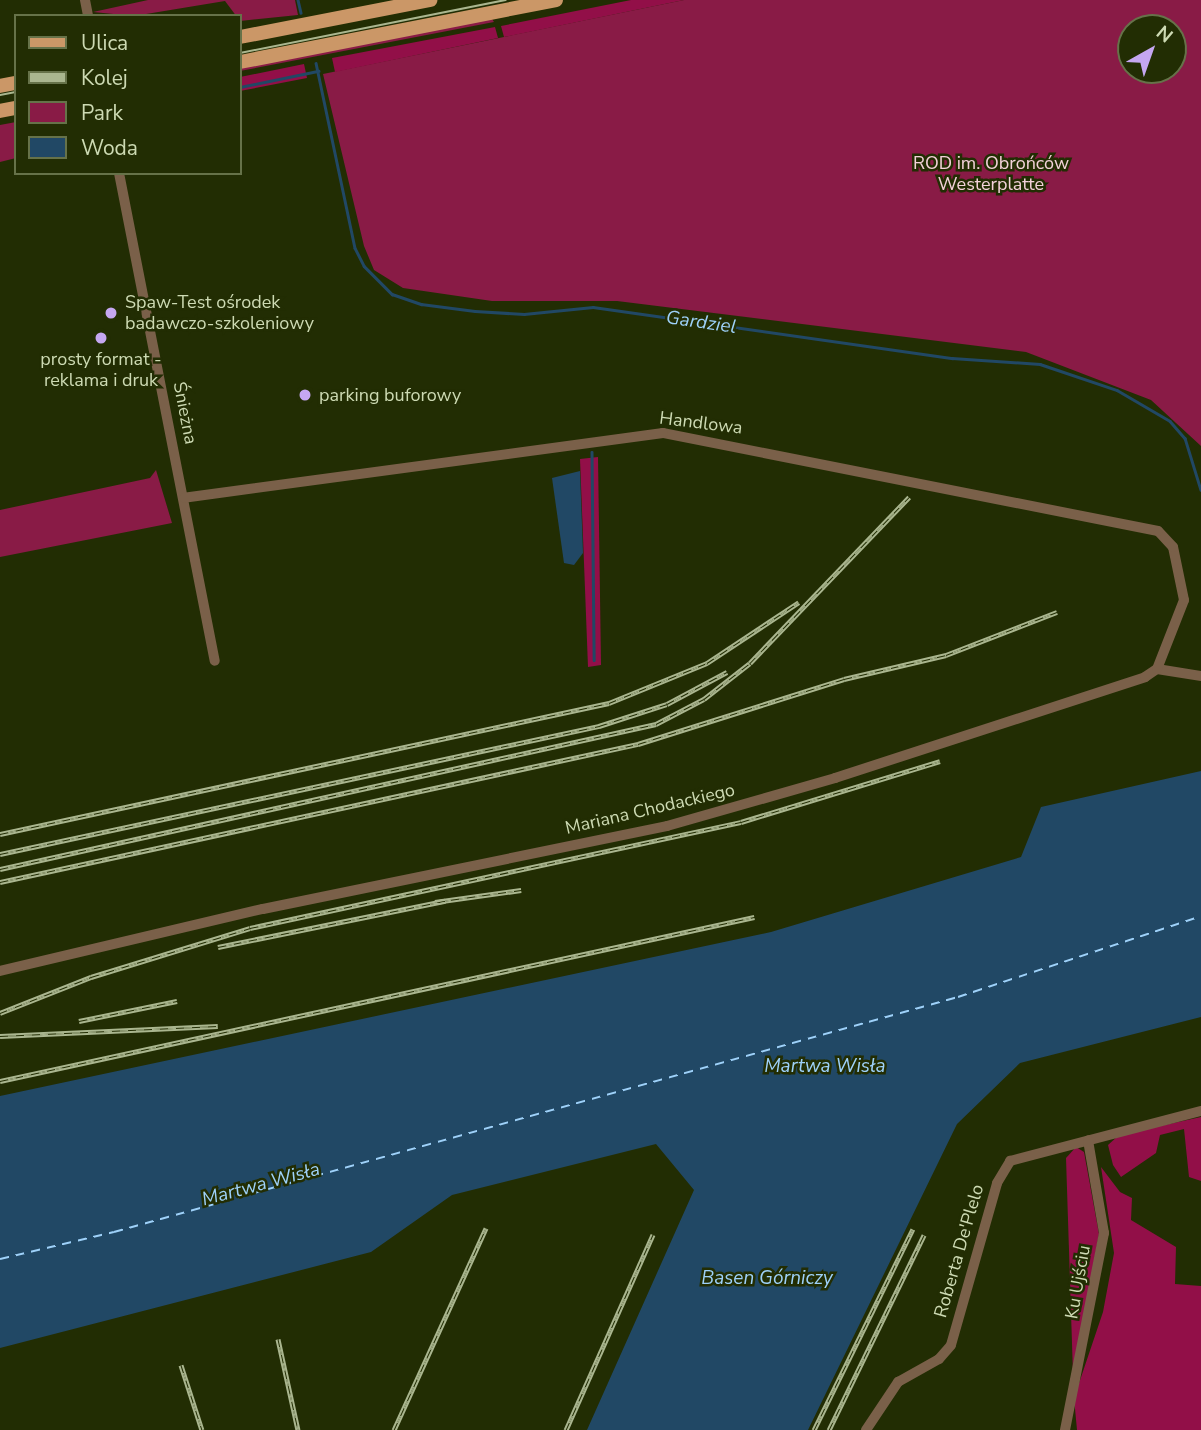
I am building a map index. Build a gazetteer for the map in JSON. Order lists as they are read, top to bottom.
{
  "streets": {
    "street": [
      "Śnieżna",
      "Handlowa",
      "Mariana Chodackiego",
      "Roberta De'Plelo",
      "Ku Ujściu"
    ]
  },
  "crossings": [
    ["Śnieżna", "Handlowa"],
    ["Handlowa", "Mariana Chodackiego"],
    ["Roberta De'Plelo", "Ku Ujściu"]
  ],
  "water": ["Gardziel", "Martwa Wisła", "Basen Górniczy"],
  "parks": ["ROD im. Obrońców Westerplatte"],
  "places": ["Spaw-Test ośrodek badawczo-szkoleniowy", "prosty format - reklama i druk", "parking buforowy"],
  "legend": [
    "Ulica",
    "Kolej",
    "Park",
    "Woda"
  ],
  "north": "top right"
}
